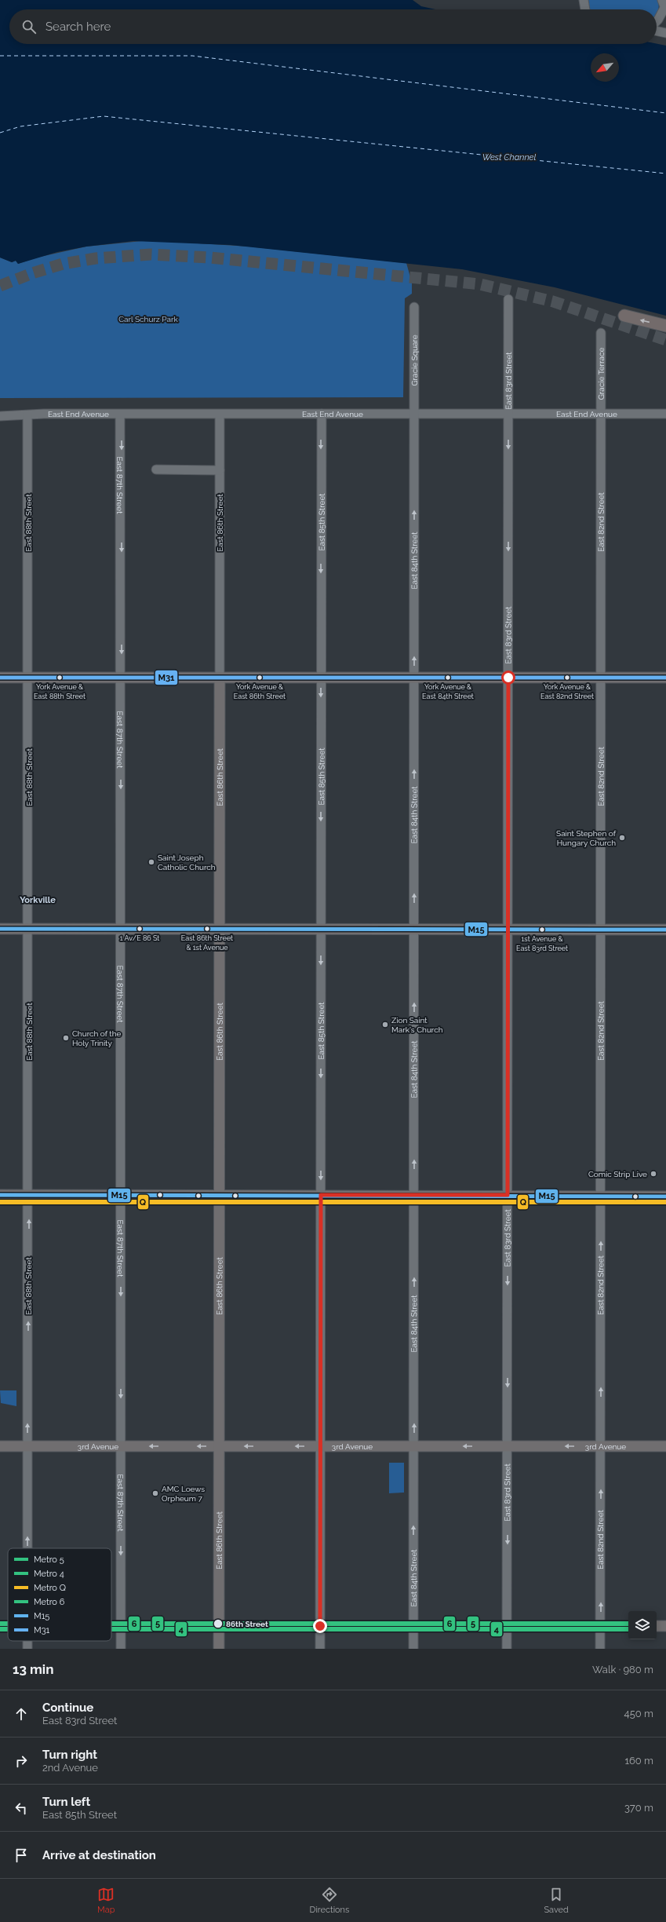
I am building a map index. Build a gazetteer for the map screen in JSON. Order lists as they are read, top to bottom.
{
  "streets": {
    "main road": ["East 86th Street", "3rd Avenue"],
    "street": [
      "Gracie Square",
      "Gracie Terrace",
      "East 83rd Street",
      "East End Avenue",
      "East 87th Street",
      "East 85th Street",
      "East 82nd Street",
      "East 88th Street",
      "East 84th Street"
    ]
  },
  "crossings": [
    ["Gracie Square", "East End Avenue"],
    ["Gracie Square", "East 84th Street"],
    ["Gracie Terrace", "East End Avenue"],
    ["Gracie Terrace", "East 82nd Street"],
    ["East 83rd Street", "East End Avenue"],
    ["East 83rd Street", "3rd Avenue"],
    ["East End Avenue", "East 87th Street"],
    ["East End Avenue", "East 85th Street"],
    ["East End Avenue", "East 82nd Street"],
    ["East End Avenue", "East 88th Street"],
    ["East End Avenue", "East 86th Street"],
    ["East End Avenue", "East 84th Street"],
    ["East 87th Street", "3rd Avenue"],
    ["East 85th Street", "3rd Avenue"],
    ["East 82nd Street", "3rd Avenue"],
    ["East 88th Street", "3rd Avenue"],
    ["East 86th Street", "3rd Avenue"],
    ["East 84th Street", "3rd Avenue"]
  ],
  "one_way": [
    "East 83rd Street",
    "East 87th Street",
    "East 85th Street",
    "East 84th Street",
    "3rd Avenue"
  ],
  "districts": ["Yorkville"],
  "water": ["West Channel"],
  "parks": ["Carl Schurz Park"],
  "places": [
    "York Avenue & East 88th Street",
    "York Avenue & East 86th Street",
    "York Avenue & East 84th Street",
    "York Avenue & East 82nd Street",
    "Saint Stephen of Hungary Church",
    "Saint Joseph Catholic Church",
    "1 Av/E 86 St",
    "East 86th Street & 1st Avenue",
    "1st Avenue & East 83rd Street",
    "Zion Saint Mark's Church",
    "Church of the Holy Trinity",
    "Comic Strip Live",
    "AMC Loews Orpheum 7",
    "86th Street"
  ],
  "lines": [
    "transit line M31",
    "transit line M15",
    "metro line Q",
    "metro line 5",
    "metro line 6",
    "metro line 4"
  ],
  "legend": [
    "Metro 5",
    "Metro 4",
    "Metro Q",
    "Metro 6",
    "M15",
    "M31"
  ],
  "north": "bottom left",
  "page": {
    "search": "Search here",
    "heading": ["13 min", "Walk · 980 m"],
    "list": [
      ["Continue", "East 83rd Street", "450 m"],
      ["Turn right", "2nd Avenue", "160 m"],
      ["Turn left", "East 85th Street", "370 m"],
      "Arrive at destination"
    ],
    "nav": ["Map", "Directions", "Saved"]
  }
}
